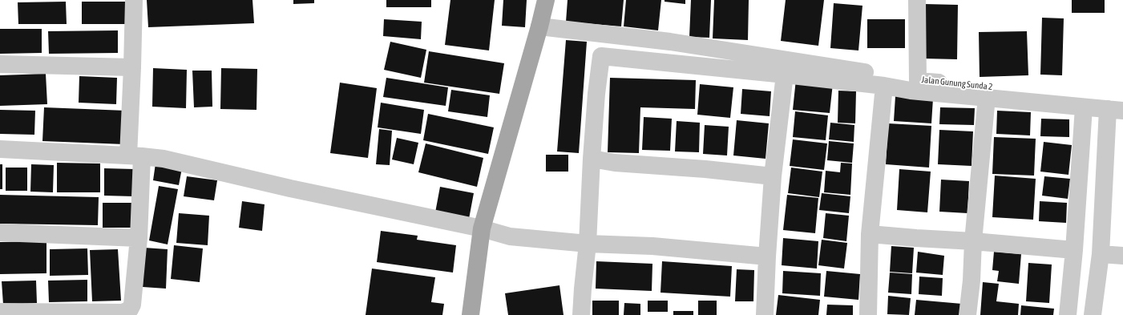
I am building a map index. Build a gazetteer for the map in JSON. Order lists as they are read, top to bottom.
{
  "streets": {
    "street": ["Jalan Gunung Sunda 2"]
  }
}
